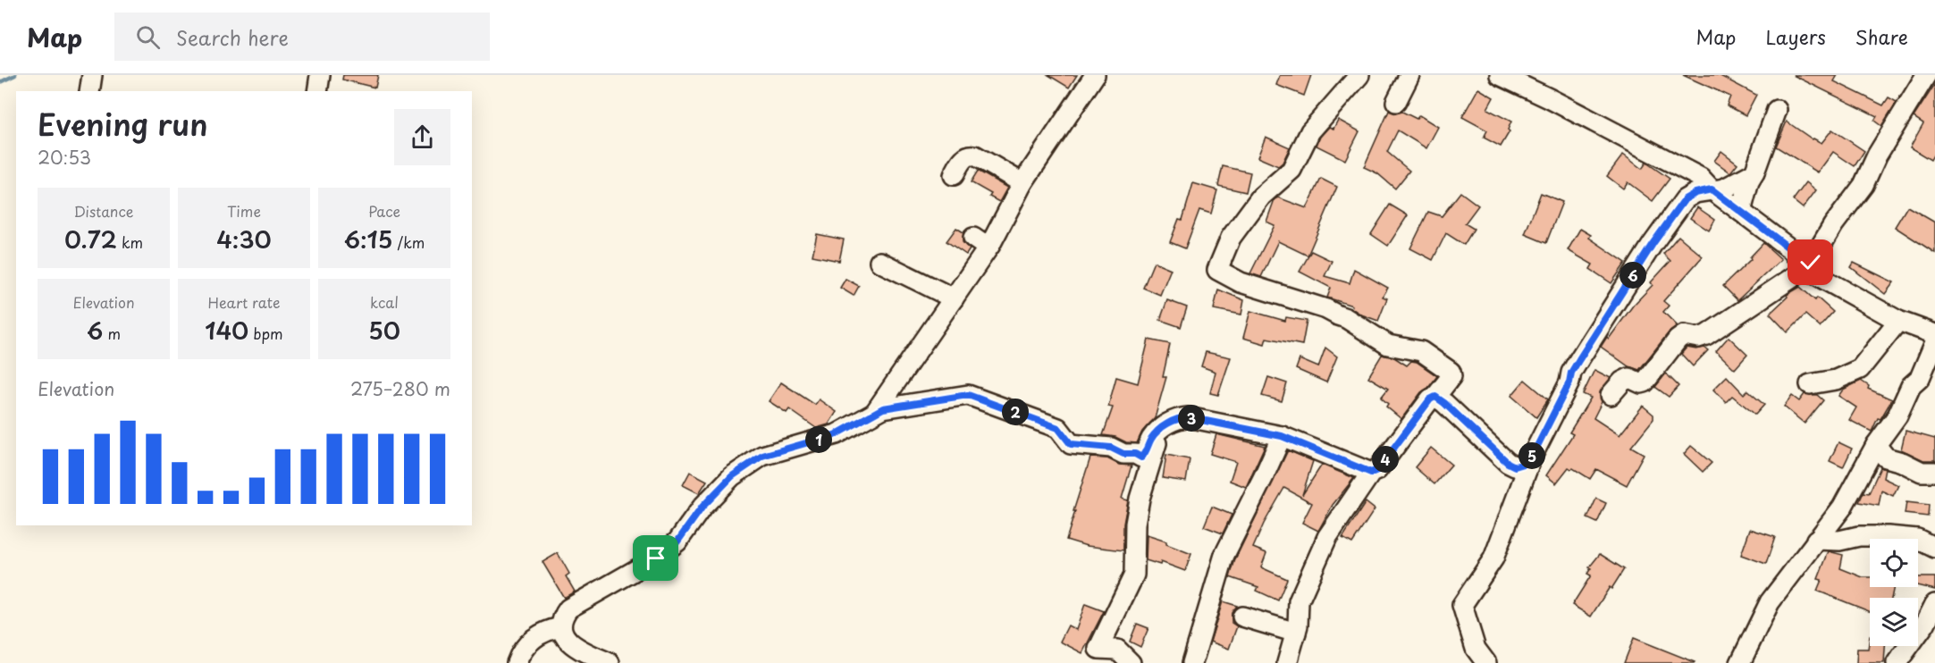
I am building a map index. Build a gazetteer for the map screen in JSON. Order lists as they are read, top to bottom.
{
  "page": {
    "header": "Map",
    "search": "Search here",
    "nav": ["Map", "Layers", "Share"],
    "heading": ["Evening run", "20:53"],
    "stats": [
      ["Distance", "0.72 km"],
      ["Time", "4:30"],
      ["Pace", "6:15 /km"],
      ["Elevation", "6 m"],
      ["Heart rate", "140 bpm"],
      ["kcal", "50"]
    ],
    "pins": [
      "6",
      "2",
      "3",
      "1",
      "5",
      "4"
    ],
    "chart": ["Elevation", "275–280 m"]
  }
}
